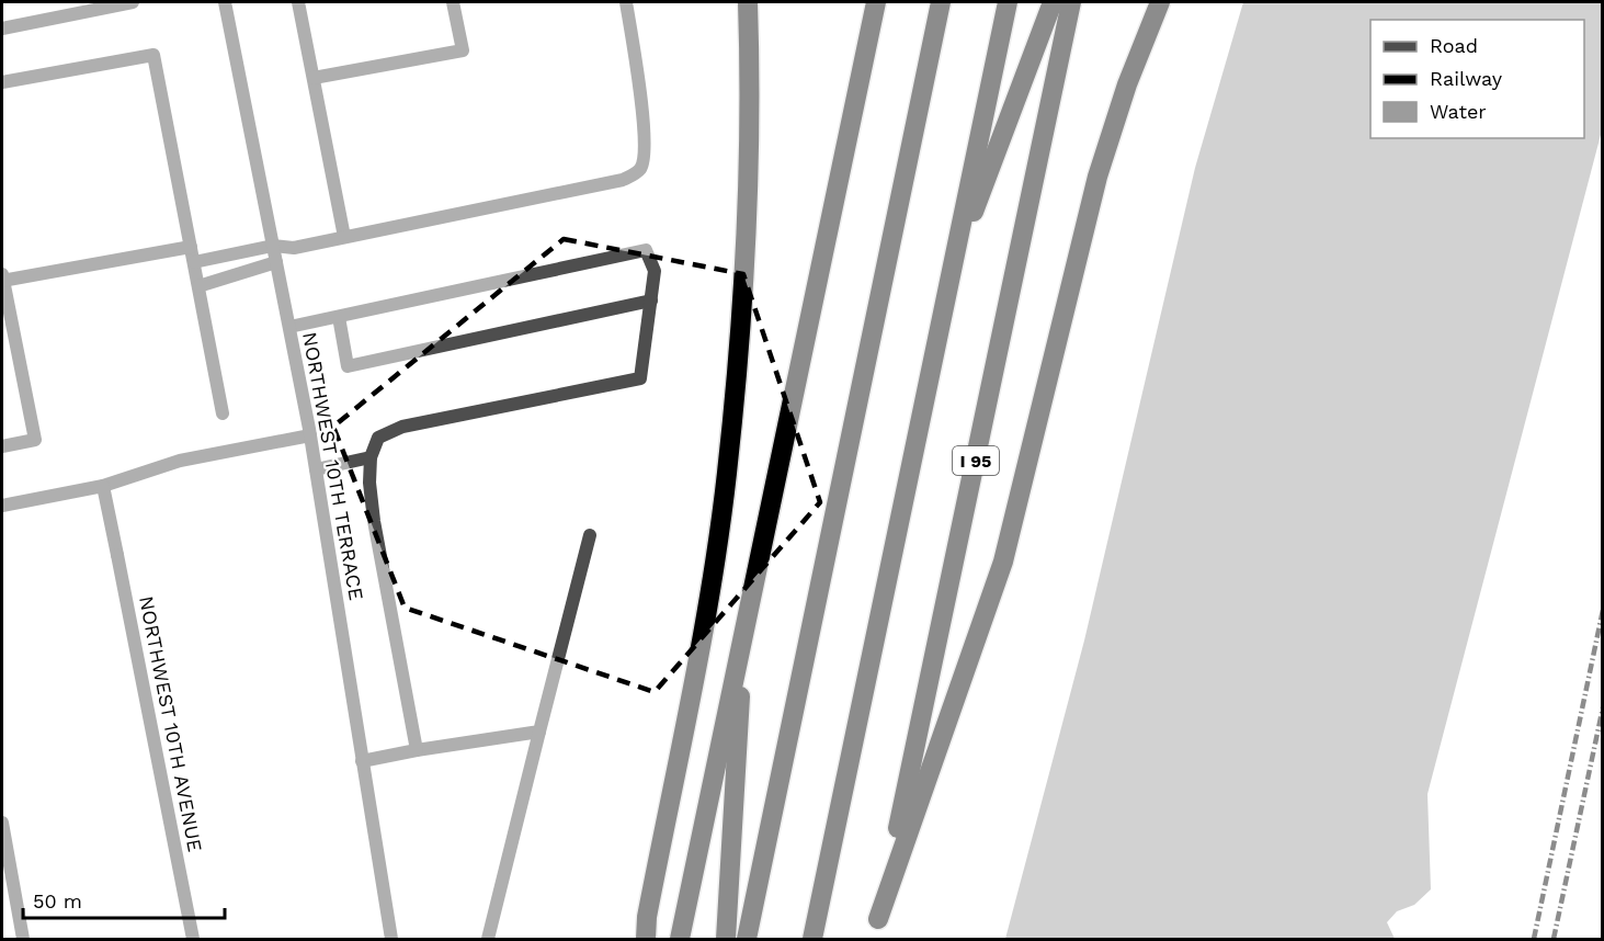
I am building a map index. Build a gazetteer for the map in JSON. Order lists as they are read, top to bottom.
{
  "streets": {
    "highway": ["I 95"],
    "street": ["NORTHWEST 10TH TERRACE", "NORTHWEST 10TH AVENUE"]
  },
  "legend": ["Road", "Railway", "Water"],
  "scale_bar": "50 m"
}
